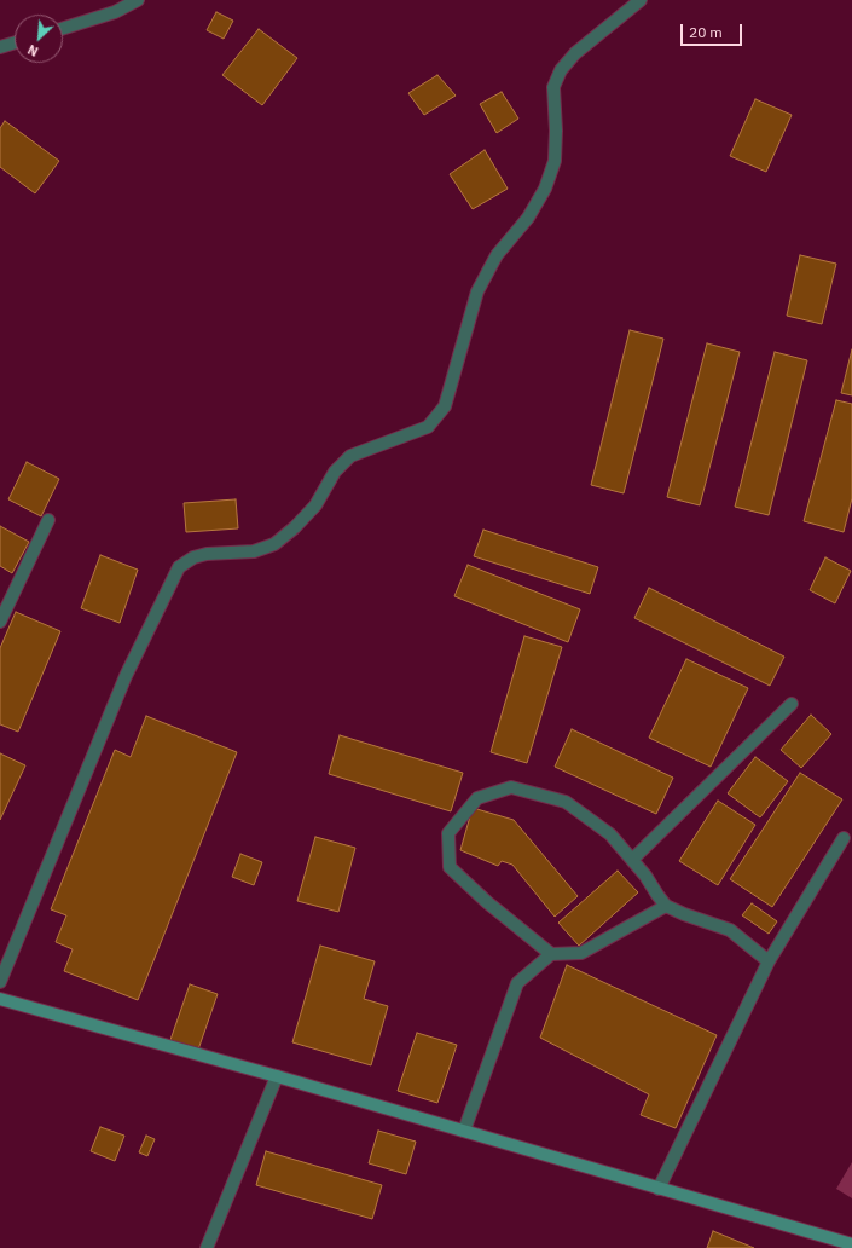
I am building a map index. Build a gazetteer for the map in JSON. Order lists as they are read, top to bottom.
{
  "scale_bar": "20 m",
  "north": "bottom left"
}
